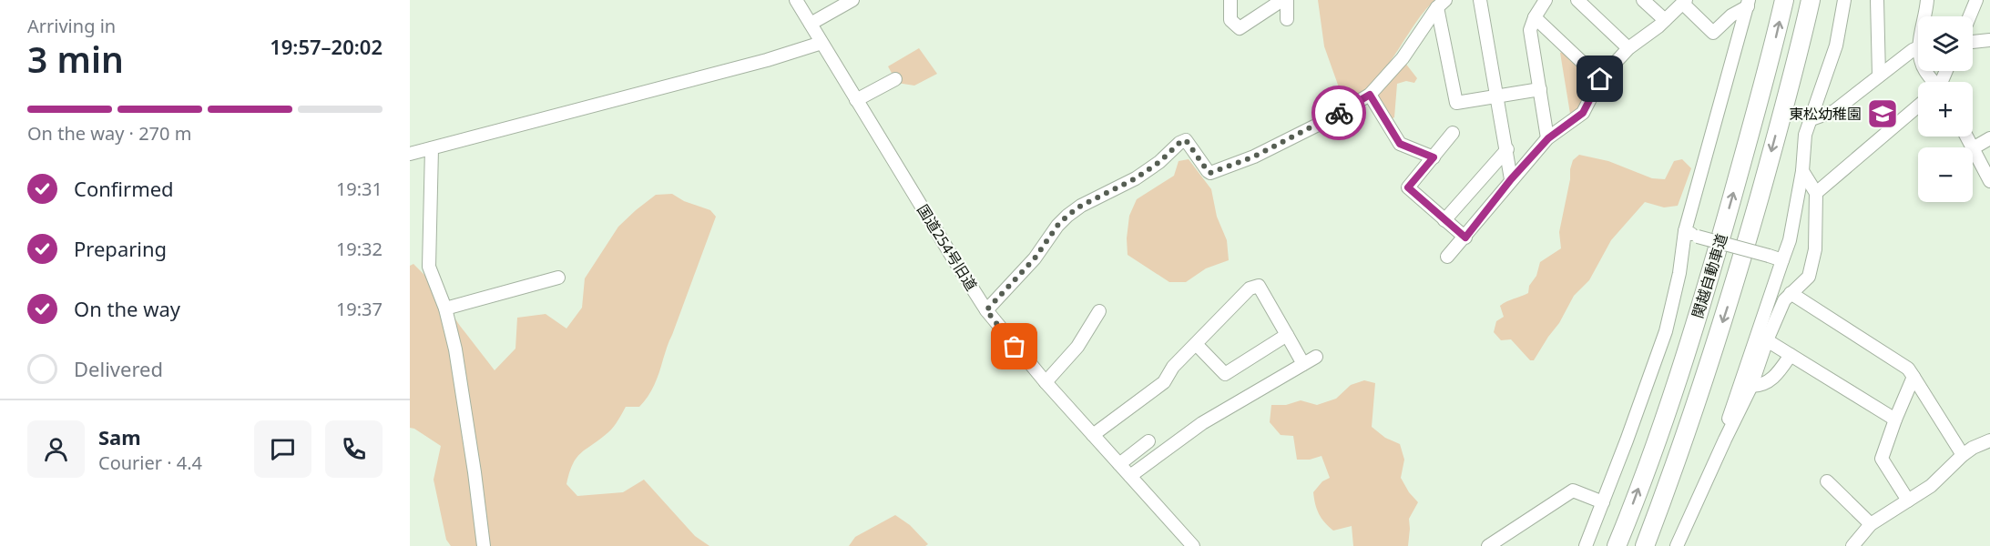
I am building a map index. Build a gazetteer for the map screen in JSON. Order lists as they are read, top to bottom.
{
  "streets": {
    "highway": ["関越自動車道"],
    "street": ["国道254号旧道"]
  },
  "places": {
    "school or university": ["東松幼稚園"]
  },
  "page": {
    "heading": ["3 min", "Arriving in", "19:57–20:02"],
    "panel": ["Sam", "Courier · 4.4"],
    "map_buttons": ["+", "−"],
    "bar": "On the way · 270 m",
    "list": [
      ["Confirmed", "19:31"],
      ["Preparing", "19:32"],
      ["On the way", "19:37"],
      "Delivered"
    ]
  }
}
